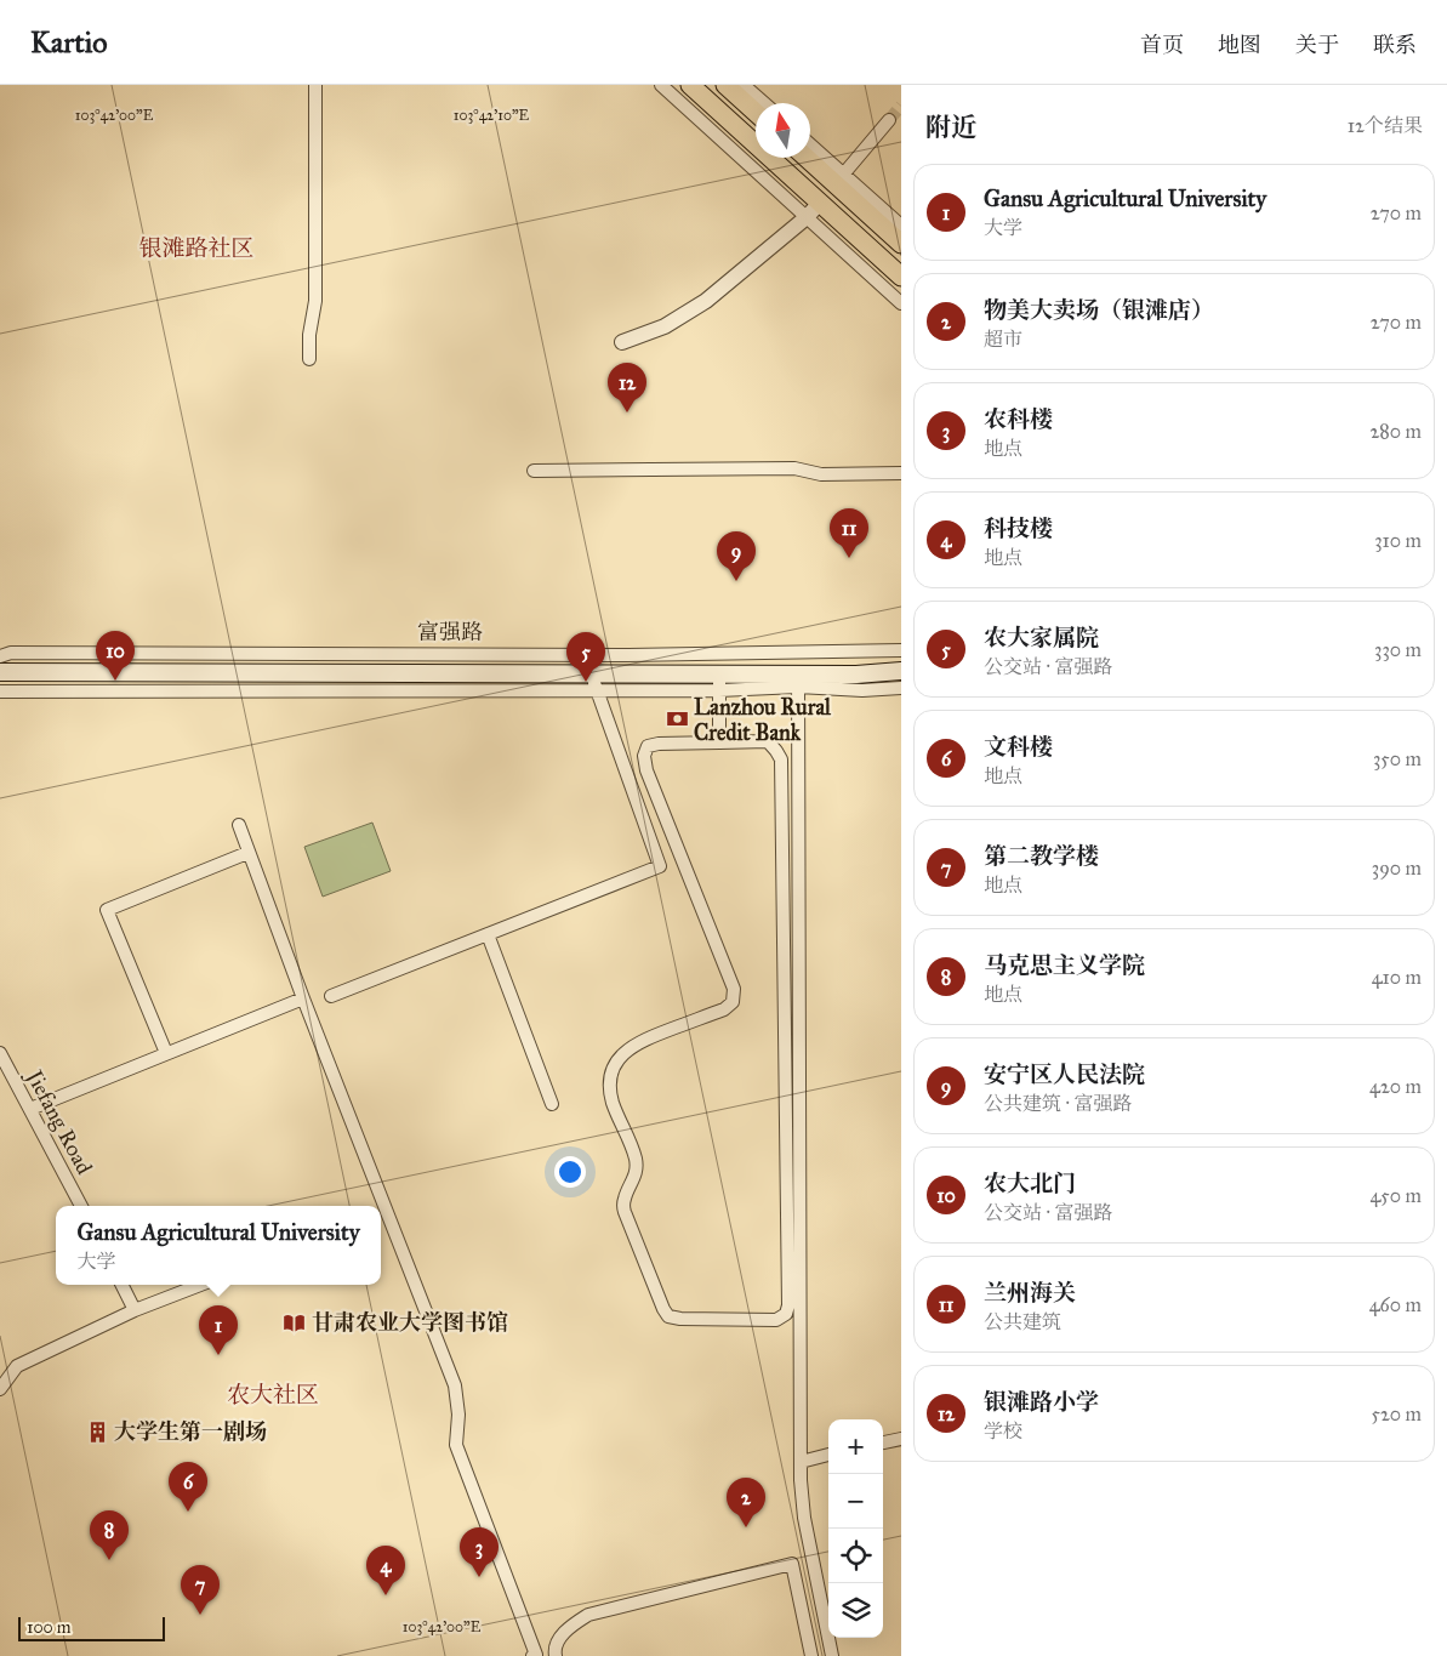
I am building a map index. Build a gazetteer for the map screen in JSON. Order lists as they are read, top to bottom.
{
  "streets": {
    "main road": ["富强路"],
    "street": ["Jiefang Road"]
  },
  "districts": ["银滩路社区", "农大社区"],
  "places": {
    "bank": ["Lanzhou Rural Credit Bank"],
    "library": ["甘肃农业大学图书馆"],
    "building": ["大学生第一剧场"]
  },
  "scale_bar": "100 m",
  "north": "top",
  "page": {
    "header": "Kartio",
    "nav": [
      "首页",
      "地图",
      "关于",
      "联系"
    ],
    "heading": ["附近", "12个结果"],
    "list": [
      {
        "mark": "1",
        "name": "Gansu Agricultural University",
        "note": "大学",
        "value": "270 m"
      },
      {
        "mark": "2",
        "name": "物美大卖场（银滩店）",
        "note": "超市",
        "value": "270 m"
      },
      {
        "mark": "3",
        "name": "农科楼",
        "note": "地点",
        "value": "280 m"
      },
      {
        "mark": "4",
        "name": "科技楼",
        "note": "地点",
        "value": "310 m"
      },
      {
        "mark": "5",
        "name": "农大家属院",
        "note": "公交站 · 富强路",
        "value": "330 m"
      },
      {
        "mark": "6",
        "name": "文科楼",
        "note": "地点",
        "value": "350 m"
      },
      {
        "mark": "7",
        "name": "第二教学楼",
        "note": "地点",
        "value": "390 m"
      },
      {
        "mark": "8",
        "name": "马克思主义学院",
        "note": "地点",
        "value": "410 m"
      },
      {
        "mark": "9",
        "name": "安宁区人民法院",
        "note": "公共建筑 · 富强路",
        "value": "420 m"
      },
      {
        "mark": "10",
        "name": "农大北门",
        "note": "公交站 · 富强路",
        "value": "450 m"
      },
      {
        "mark": "11",
        "name": "兰州海关",
        "note": "公共建筑",
        "value": "460 m"
      },
      {
        "mark": "12",
        "name": "银滩路小学",
        "note": "学校",
        "value": "520 m"
      }
    ],
    "pins": [
      "12",
      "11",
      "9",
      "10",
      "5",
      "1",
      "6",
      "2",
      "8",
      "3",
      "4",
      "7"
    ],
    "popup": ["Gansu Agricultural University", "大学"],
    "map_buttons": ["+", "−"],
    "scale": "100 m"
  },
  "coordinates": ["103°42'00\"E", "103°42'10\"E"]
}
